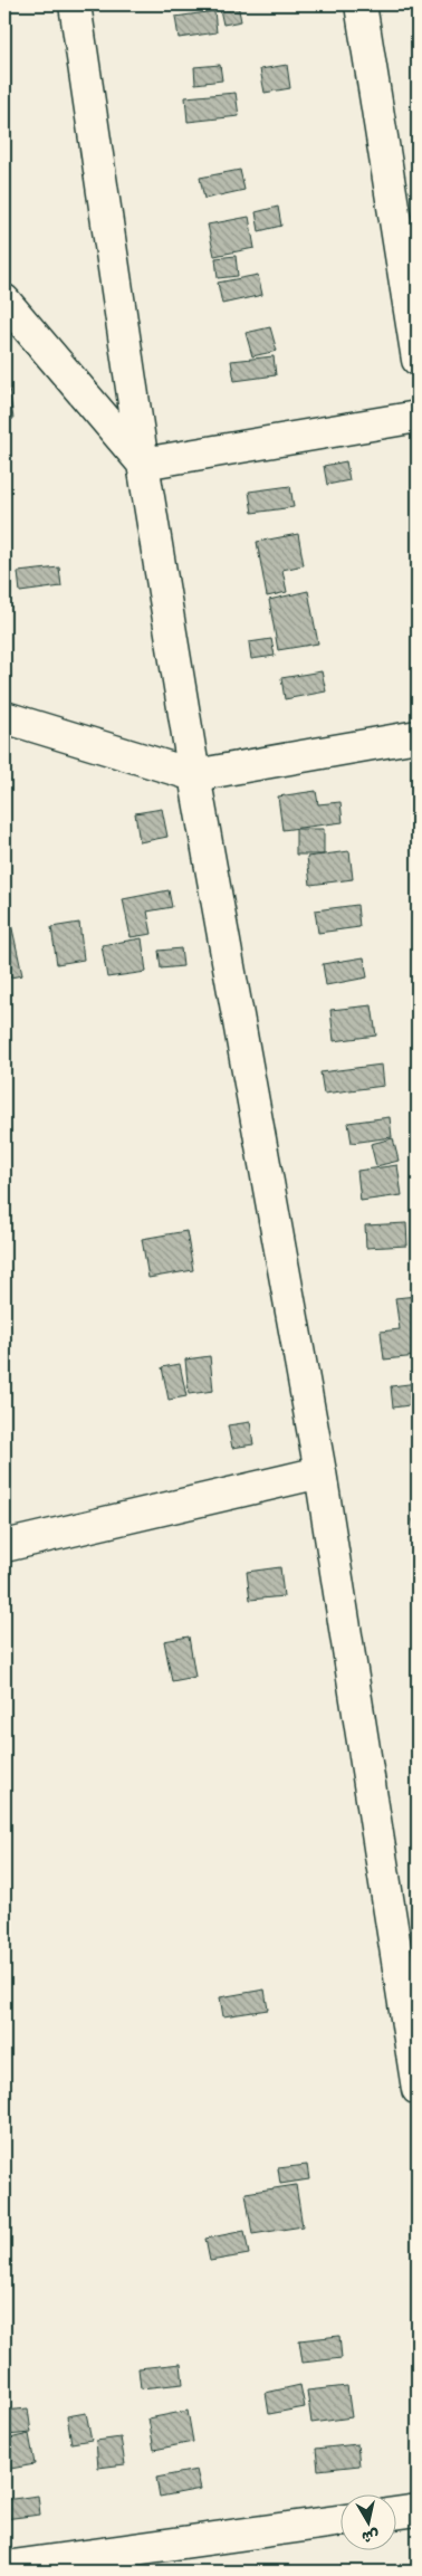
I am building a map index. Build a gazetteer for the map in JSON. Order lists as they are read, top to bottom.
{
  "north": "bottom"
}
